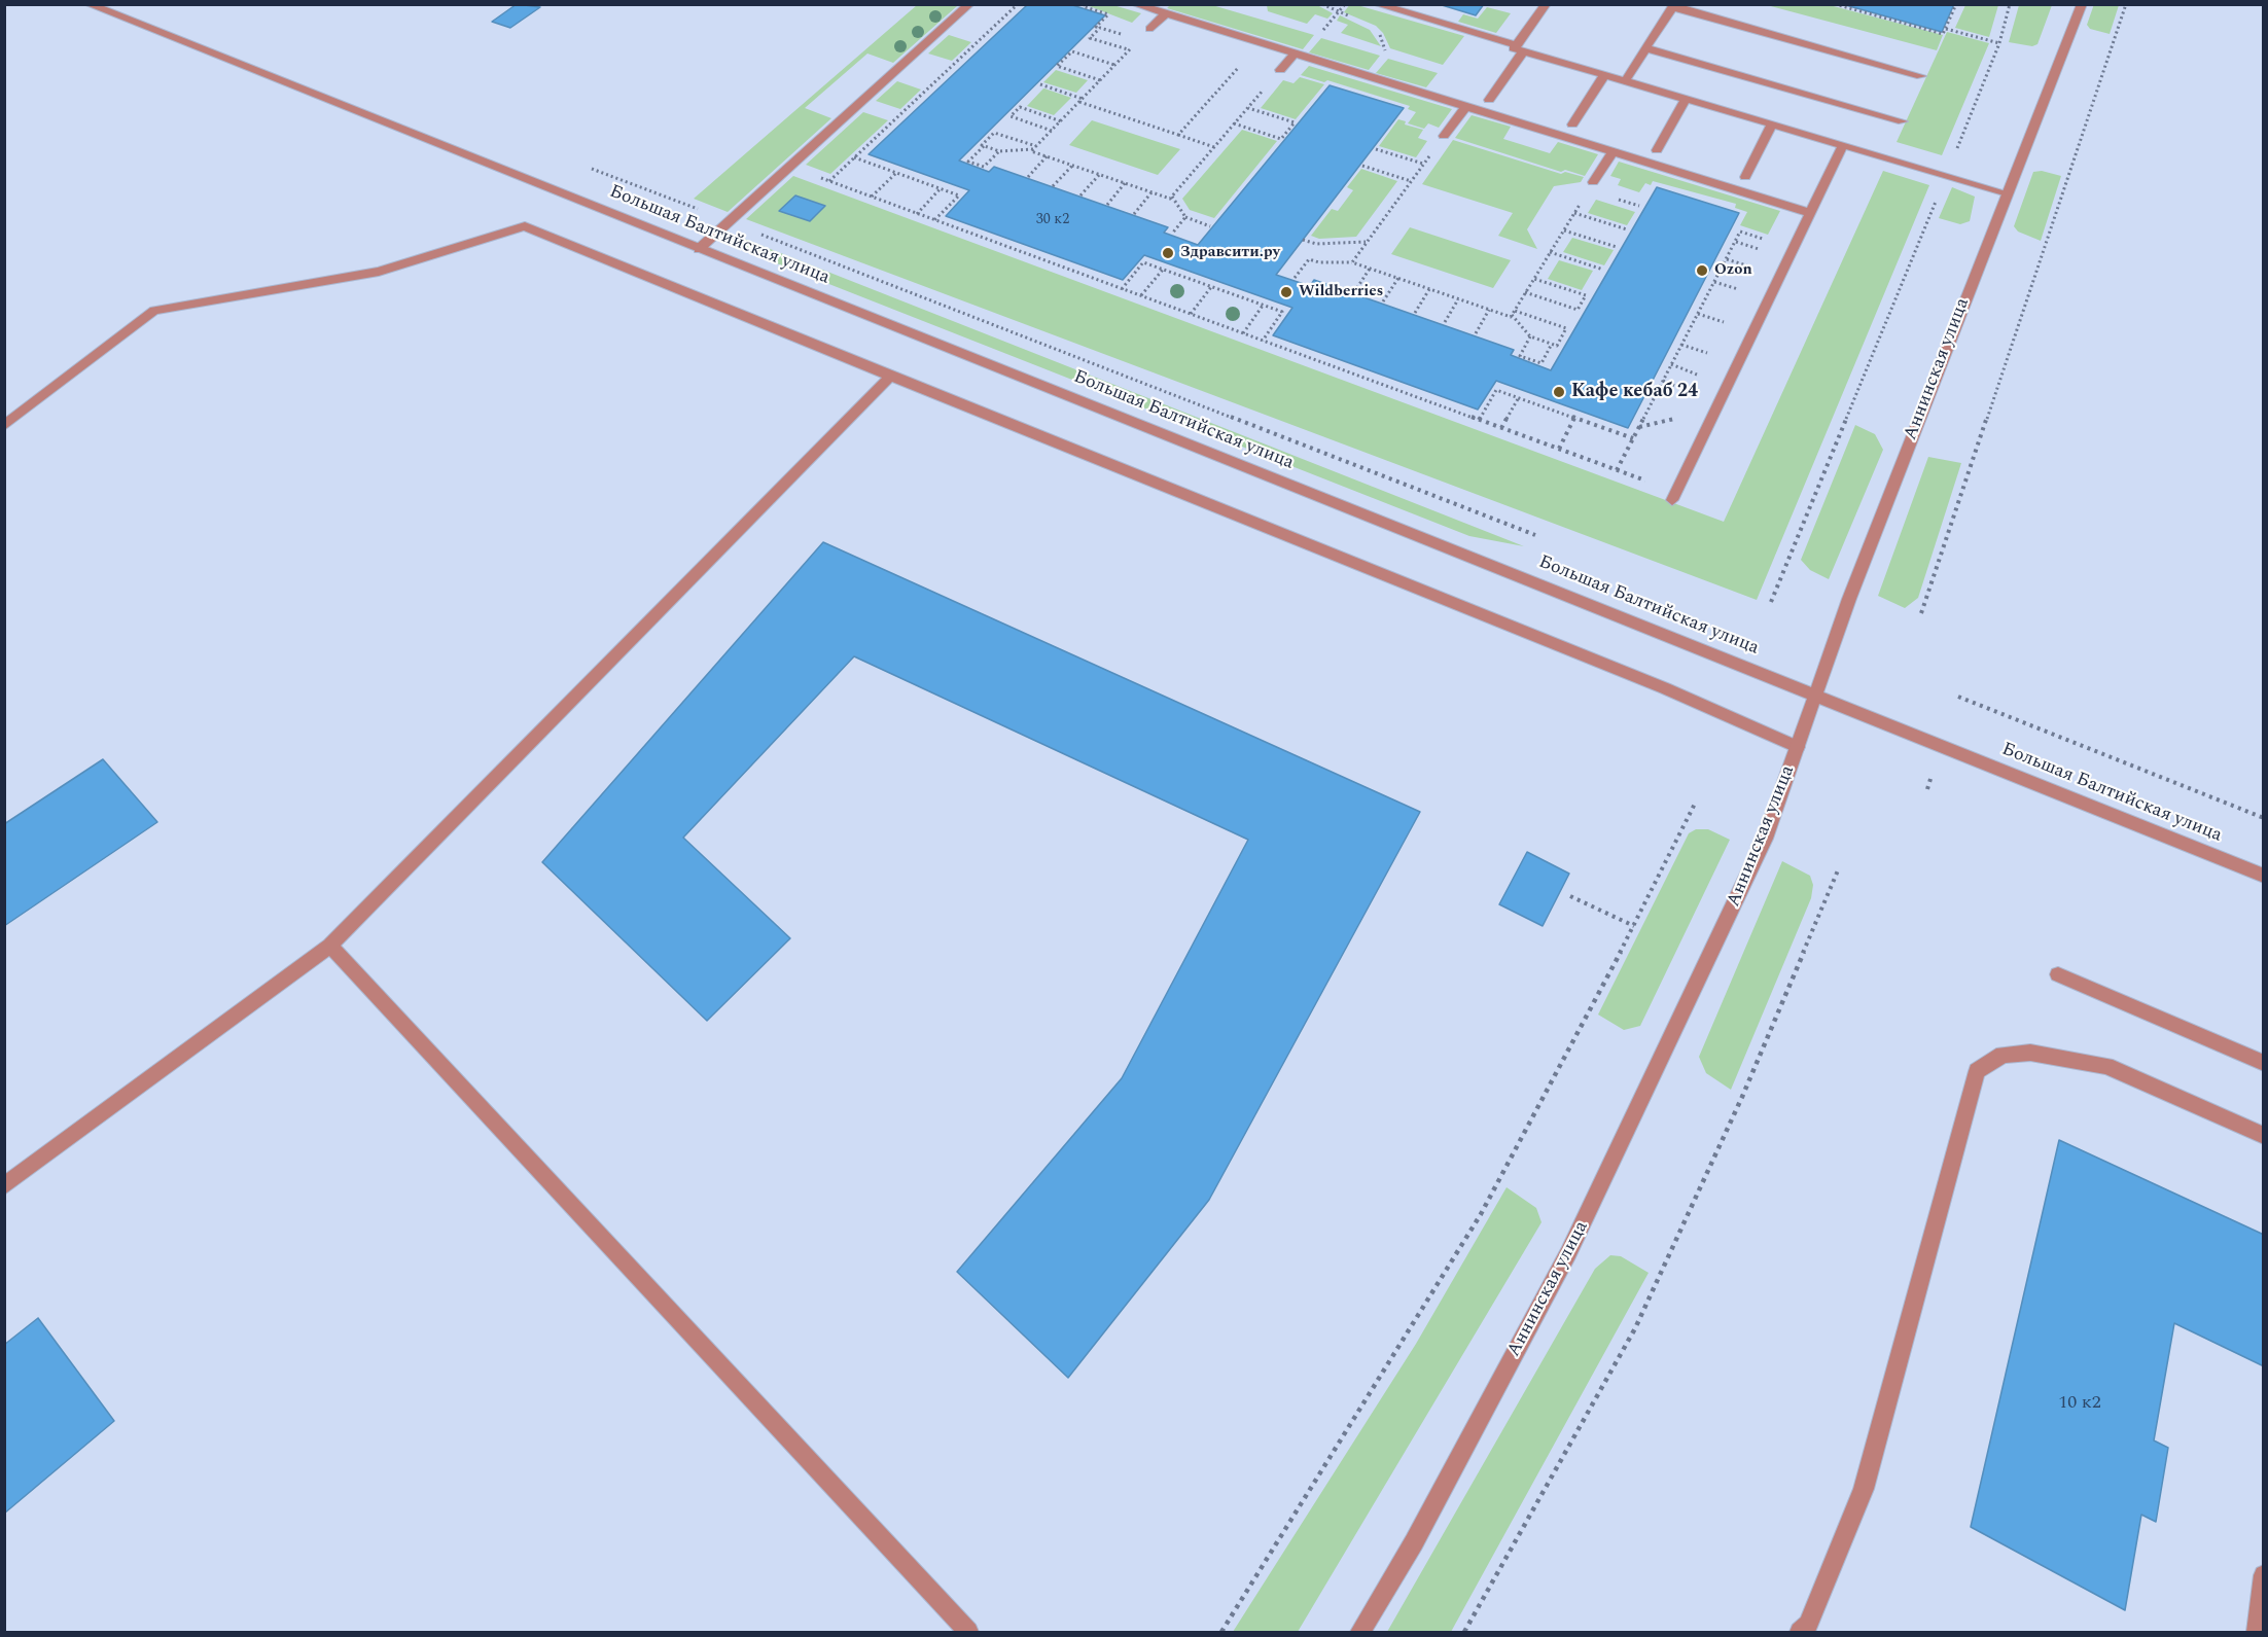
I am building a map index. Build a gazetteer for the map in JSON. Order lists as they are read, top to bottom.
{
  "streets": {
    "street": ["Большая Балтийская улица", "Аннинская улица"]
  },
  "crossings": [
    ["Большая Балтийская улица", "Аннинская улица"]
  ],
  "places": [
    "Здравсити.ру",
    "Ozon",
    "Wildberries",
    "Кафе кебаб 24"
  ],
  "house_numbers": ["30 к2", "10 к2"]
}
